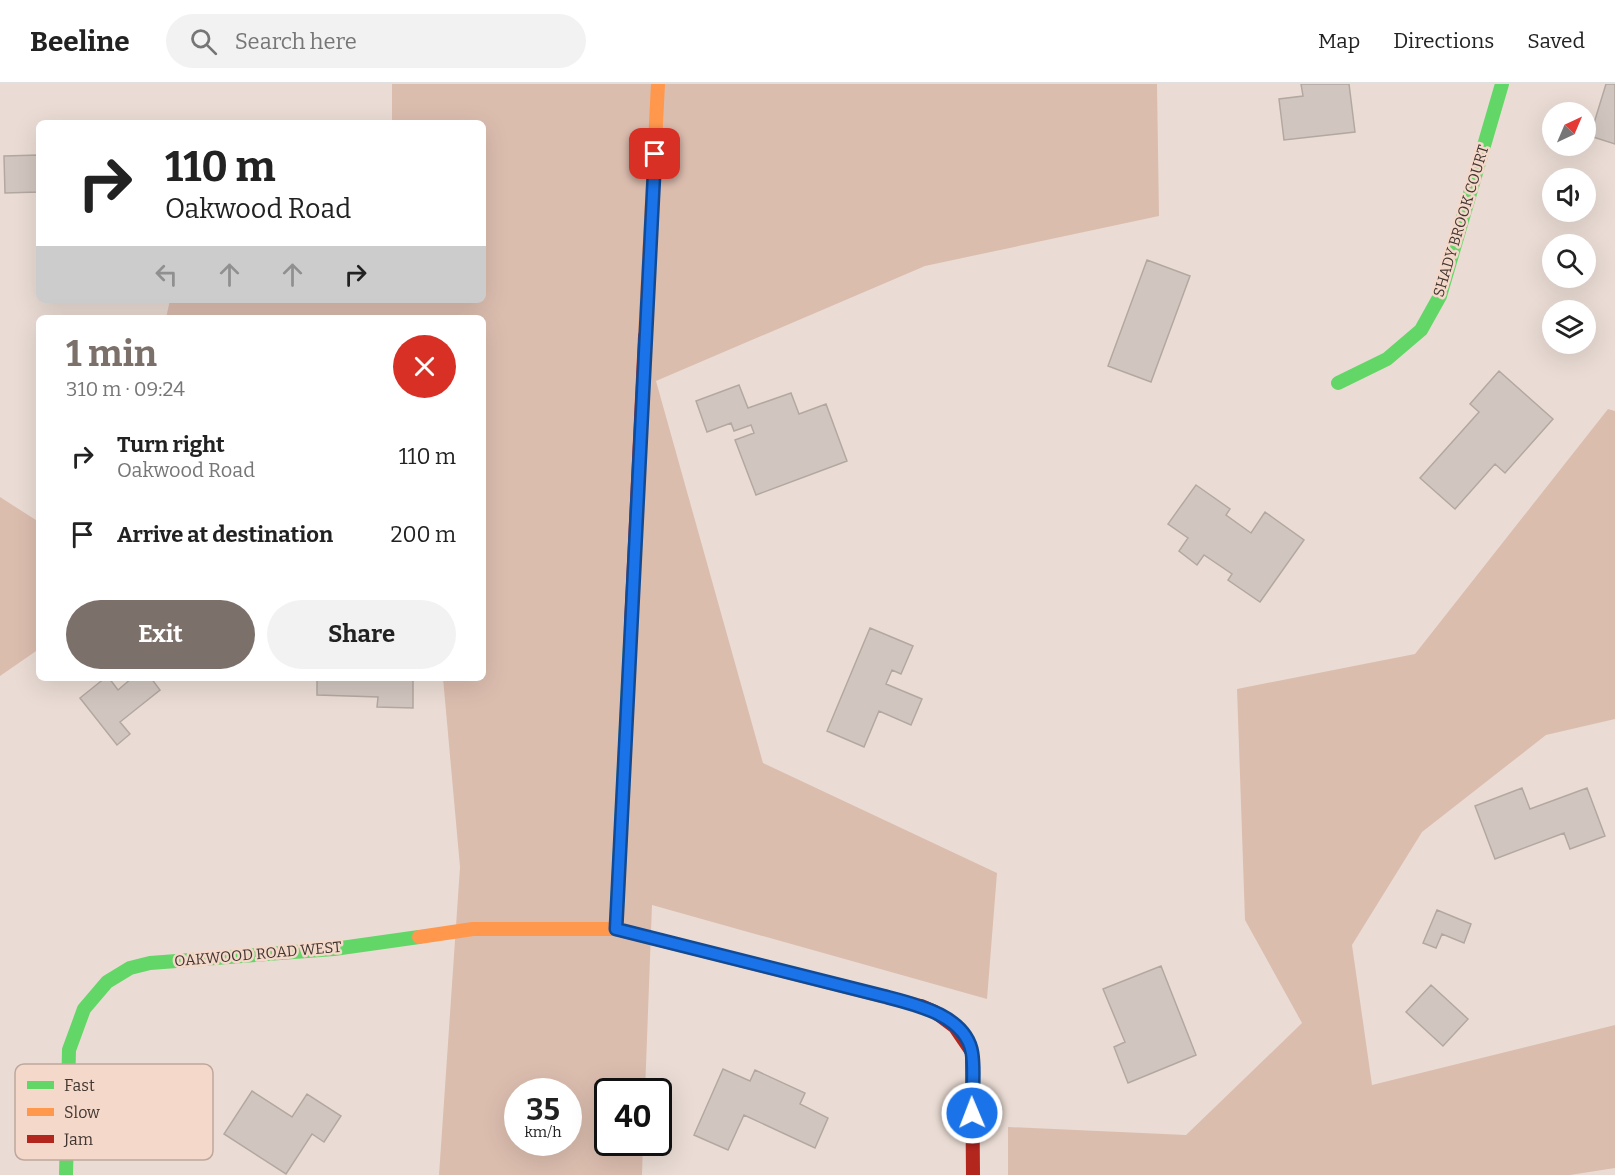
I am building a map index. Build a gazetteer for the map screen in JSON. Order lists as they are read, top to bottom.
{
  "streets": {
    "street": ["SHADY BROOK COURT", "OAKWOOD ROAD WEST"]
  },
  "legend": ["Fast", "Slow", "Jam"],
  "north": "top right",
  "page": {
    "header": "Beeline",
    "search": "Search here",
    "nav": ["Map", "Directions", "Saved"],
    "turn": ["110 m", "Oakwood Road"],
    "heading": ["1 min", "310 m · 09:24"],
    "list": [
      {
        "name": "Turn right",
        "note": "Oakwood Road",
        "value": "110 m"
      },
      {
        "name": "Arrive at destination",
        "value": "200 m"
      }
    ],
    "buttons": ["Exit", "Share"],
    "speed": "35 km/h",
    "limit": "40"
  }
}
